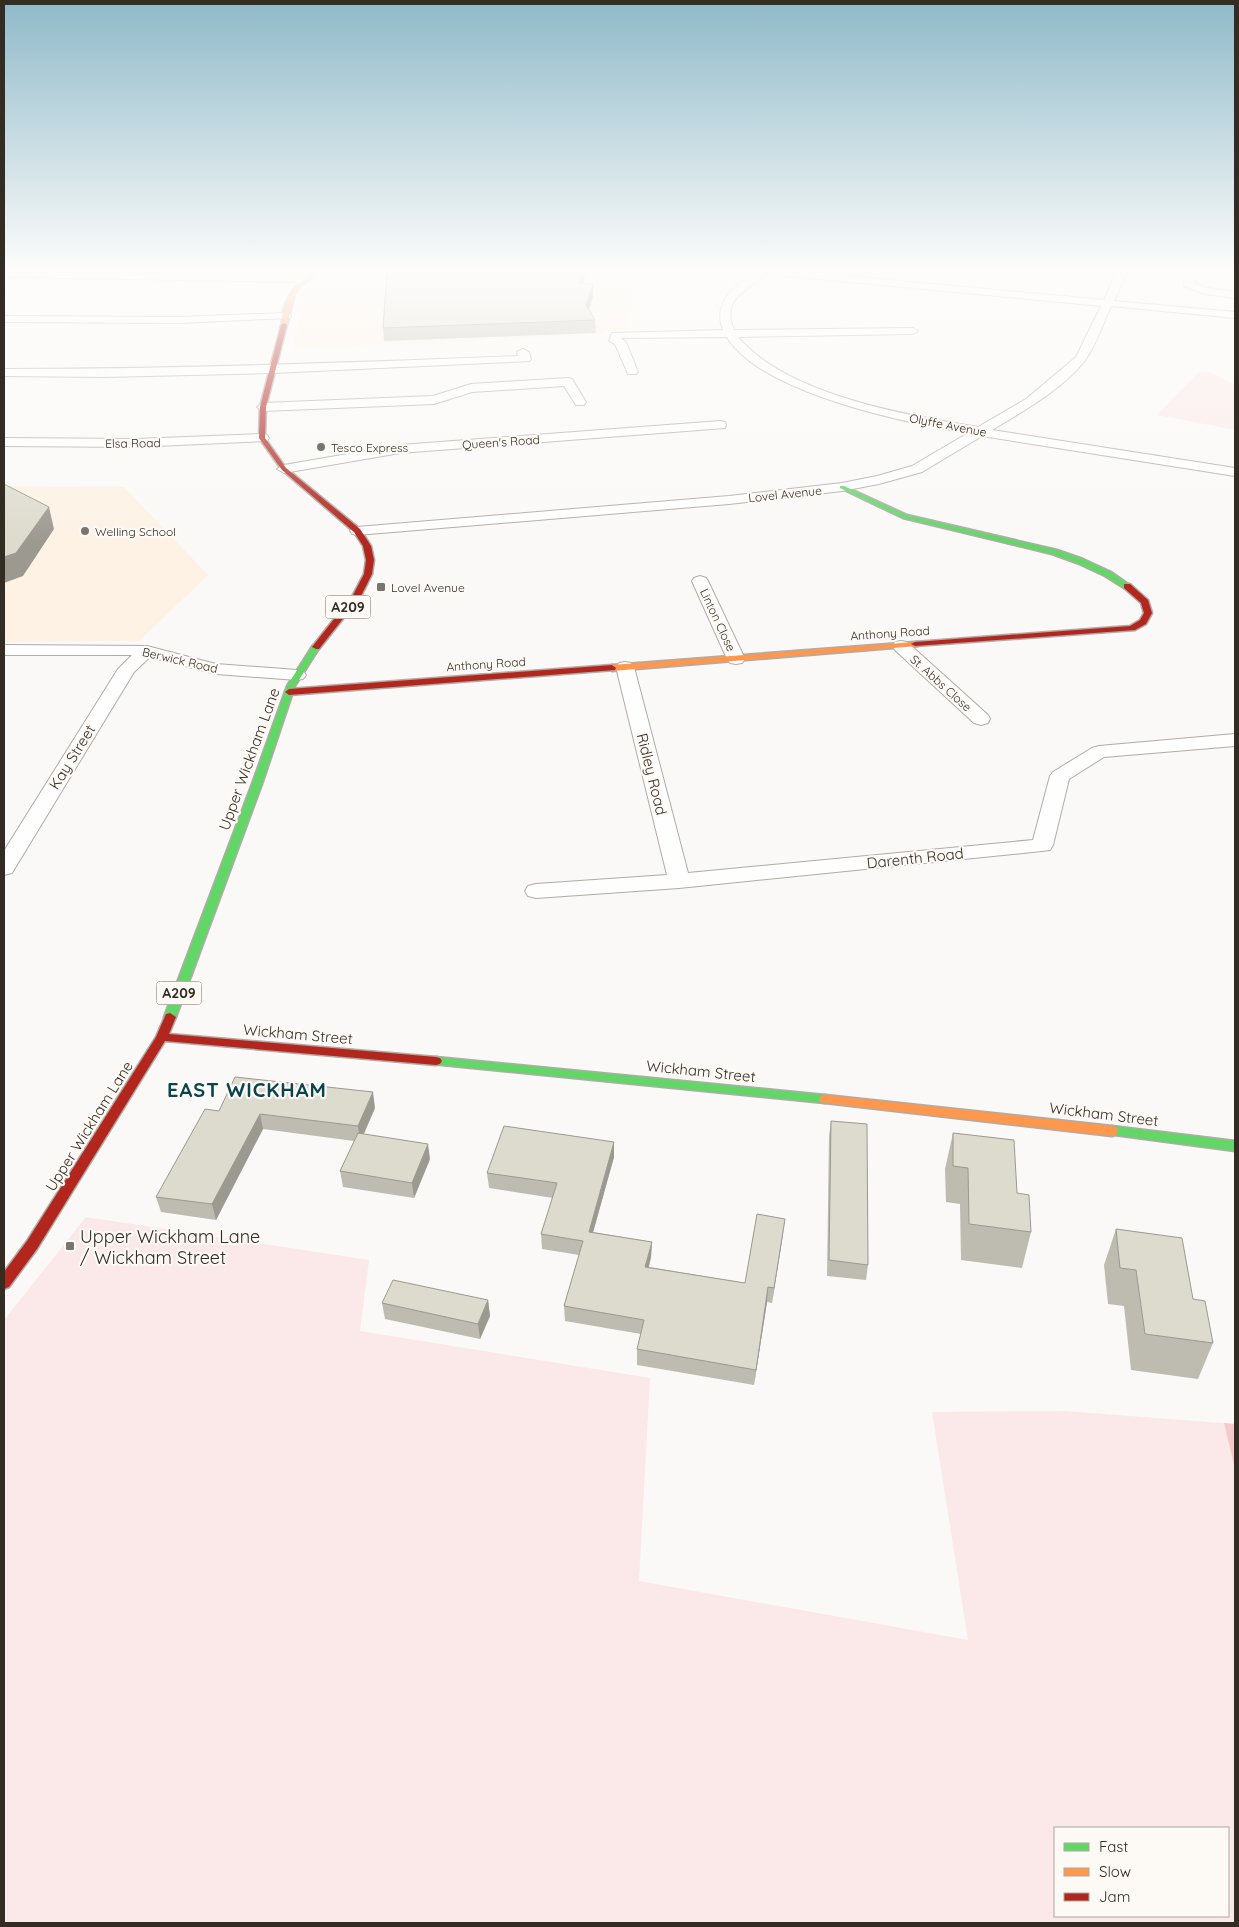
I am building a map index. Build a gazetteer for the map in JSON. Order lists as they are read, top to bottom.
{
  "streets": {
    "main road": [
      "A209",
      "Anthony Road",
      "Upper Wickham Lane",
      "Wickham Street"
    ],
    "street": [
      "Olyffe Avenue",
      "Queen's Road",
      "Elsa Road",
      "Lovel Avenue",
      "Linton Close",
      "Berwick Road",
      "St. Abbs Close",
      "Kay Street",
      "Ridley Road",
      "Darenth Road"
    ]
  },
  "crossings": [
    ["Olyffe Avenue", "Lovel Avenue"],
    ["Queen's Road", "Upper Wickham Lane"],
    ["Elsa Road", "Upper Wickham Lane"],
    ["Lovel Avenue", "Anthony Road"],
    ["Lovel Avenue", "Upper Wickham Lane"],
    ["Linton Close", "Anthony Road"],
    ["Anthony Road", "St. Abbs Close"],
    ["Anthony Road", "Upper Wickham Lane"],
    ["Anthony Road", "Ridley Road"],
    ["Berwick Road", "Kay Street"],
    ["Berwick Road", "Upper Wickham Lane"],
    ["Upper Wickham Lane", "Wickham Street"],
    ["Ridley Road", "Darenth Road"]
  ],
  "districts": ["EAST WICKHAM"],
  "places": {
    "other": ["Tesco Express", "Welling School"],
    "transit": ["Lovel Avenue", "Upper Wickham Lane / Wickham Street"]
  },
  "legend": ["Fast", "Slow", "Jam"]
}
